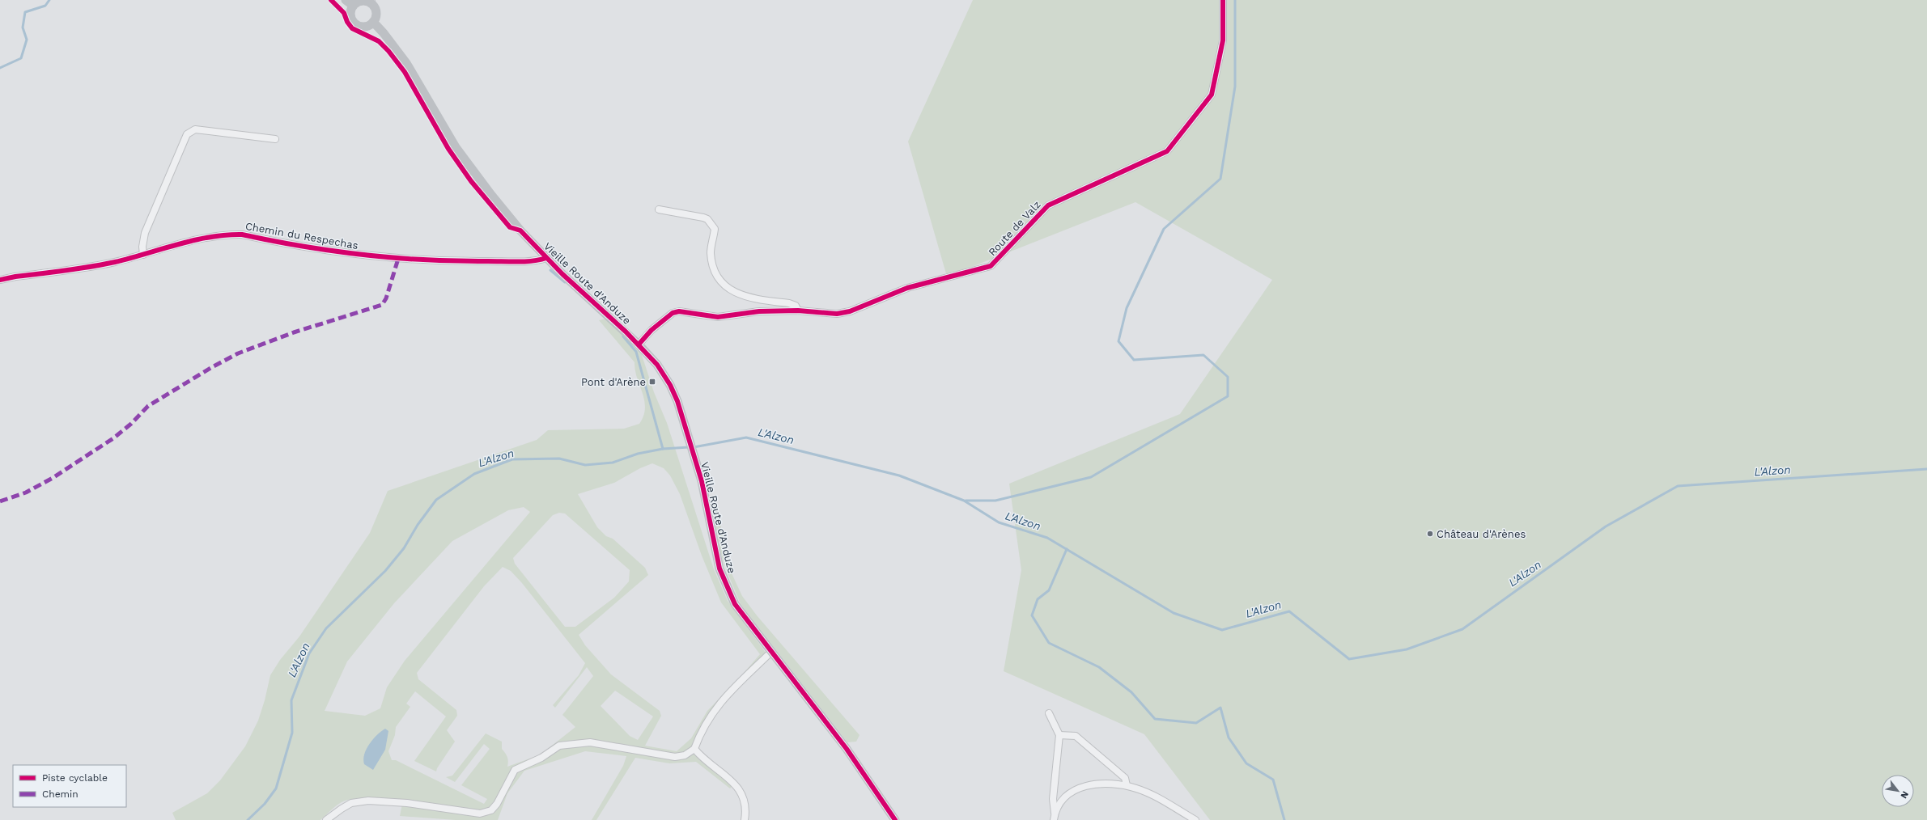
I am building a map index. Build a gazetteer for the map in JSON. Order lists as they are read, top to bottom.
{
  "streets": {
    "street": ["Route de Valz", "Chemin du Respechas", "Vieille Route d'Anduze"]
  },
  "crossings": [
    ["Route de Valz", "Vieille Route d'Anduze"],
    ["Chemin du Respechas", "Vieille Route d'Anduze"]
  ],
  "water": ["L'Alzon"],
  "places": {
    "transit": ["Pont d'Arène"],
    "other": ["Château d'Arènes"]
  },
  "legend": ["Piste cyclable", "Chemin"],
  "north": "bottom right"
}
